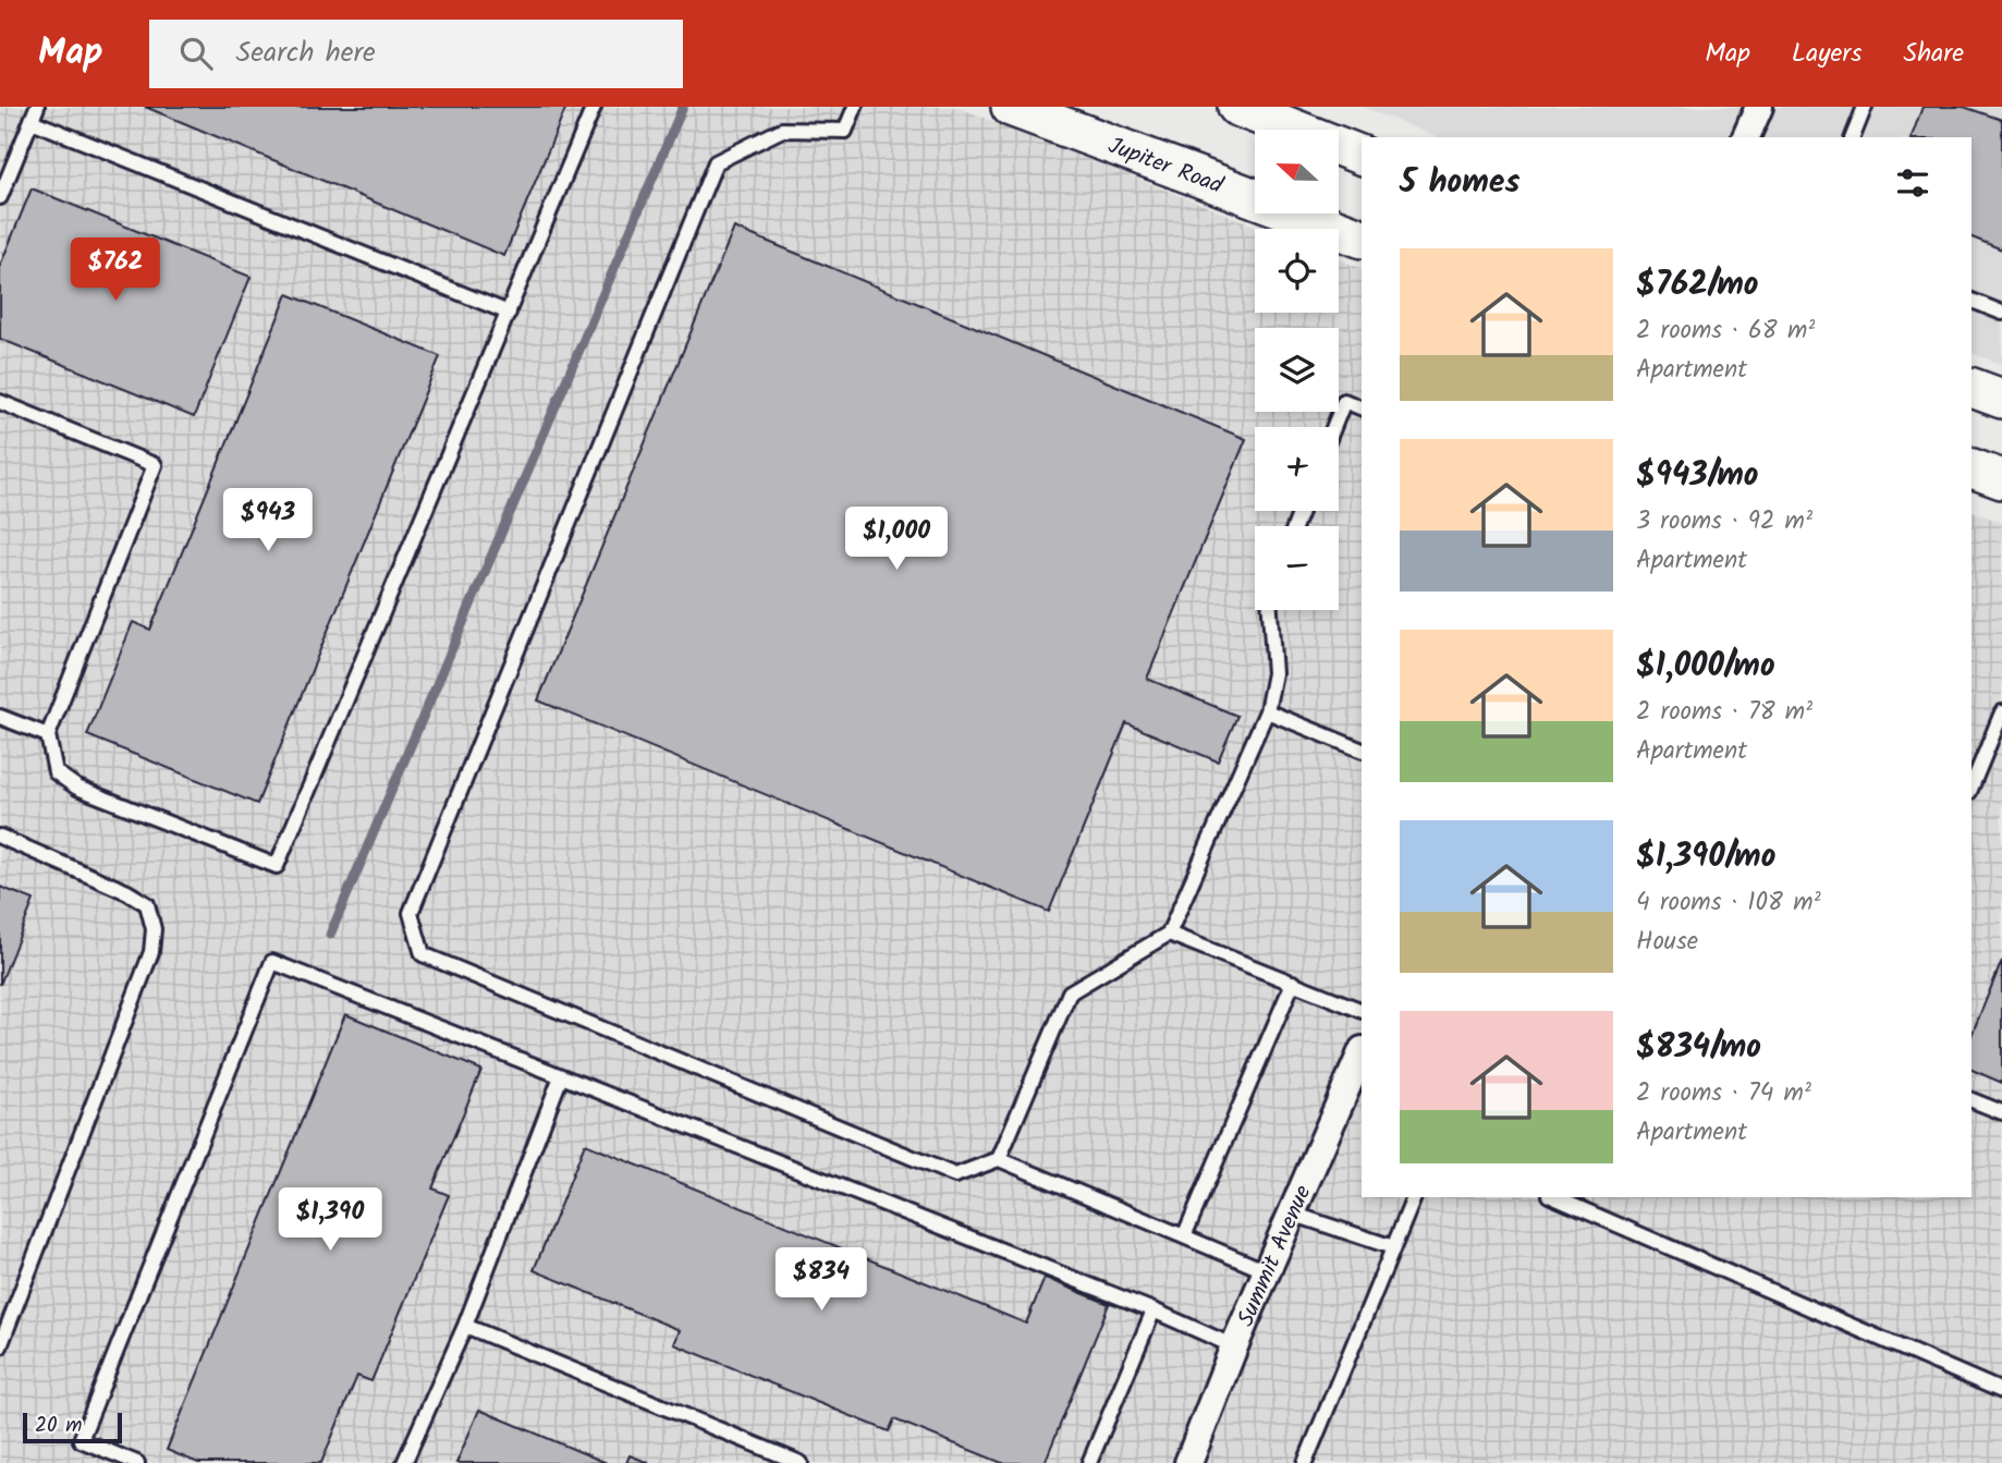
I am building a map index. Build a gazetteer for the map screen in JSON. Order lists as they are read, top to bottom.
{
  "streets": {
    "main road": ["Jupiter Road"],
    "street": ["Summit Avenue"]
  },
  "scale_bar": "20 m",
  "north": "left",
  "page": {
    "header": "Map",
    "search": "Search here",
    "nav": ["Map", "Layers", "Share"],
    "map_buttons": ["+", "−"],
    "heading": "5 homes",
    "list": [
      {
        "name": "$762/mo",
        "note": "2 rooms · 68 m² · Apartment"
      },
      {
        "name": "$943/mo",
        "note": "3 rooms · 92 m² · Apartment"
      },
      {
        "name": "$1,000/mo",
        "note": "2 rooms · 78 m² · Apartment"
      },
      {
        "name": "$1,390/mo",
        "note": "4 rooms · 108 m² · House"
      },
      {
        "name": "$834/mo",
        "note": "2 rooms · 74 m² · Apartment"
      }
    ],
    "price": [
      "$762",
      "$943",
      "$1,000",
      "$1,390",
      "$834"
    ],
    "scale": "20 m"
  }
}
